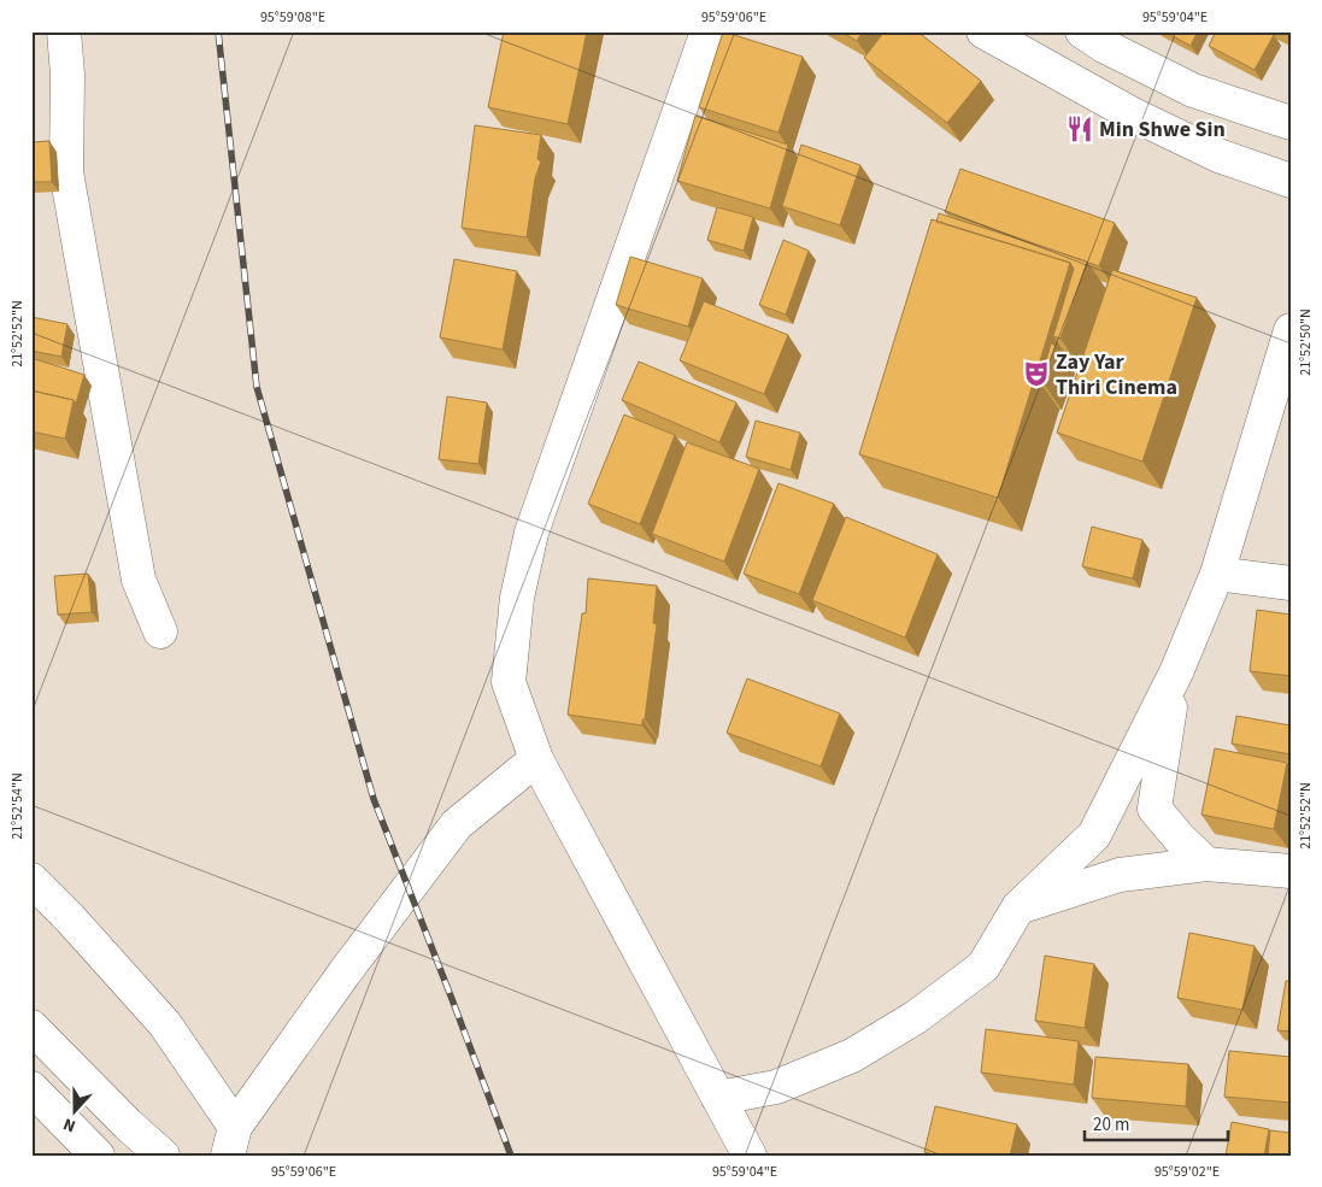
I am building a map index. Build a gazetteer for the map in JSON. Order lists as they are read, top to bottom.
{
  "places": {
    "restaurant": ["Min Shwe Sin"],
    "theatre": ["Zay Yar Thiri Cinema"]
  },
  "scale_bar": "20 m",
  "north": "bottom",
  "coordinates": [
    "95°59'08\"E",
    "95°59'06\"E",
    "95°59'04\"E",
    "21°52'52\"N",
    "21°52'50\"N",
    "21°52'54\"N",
    "95°59'02\"E"
  ]
}
